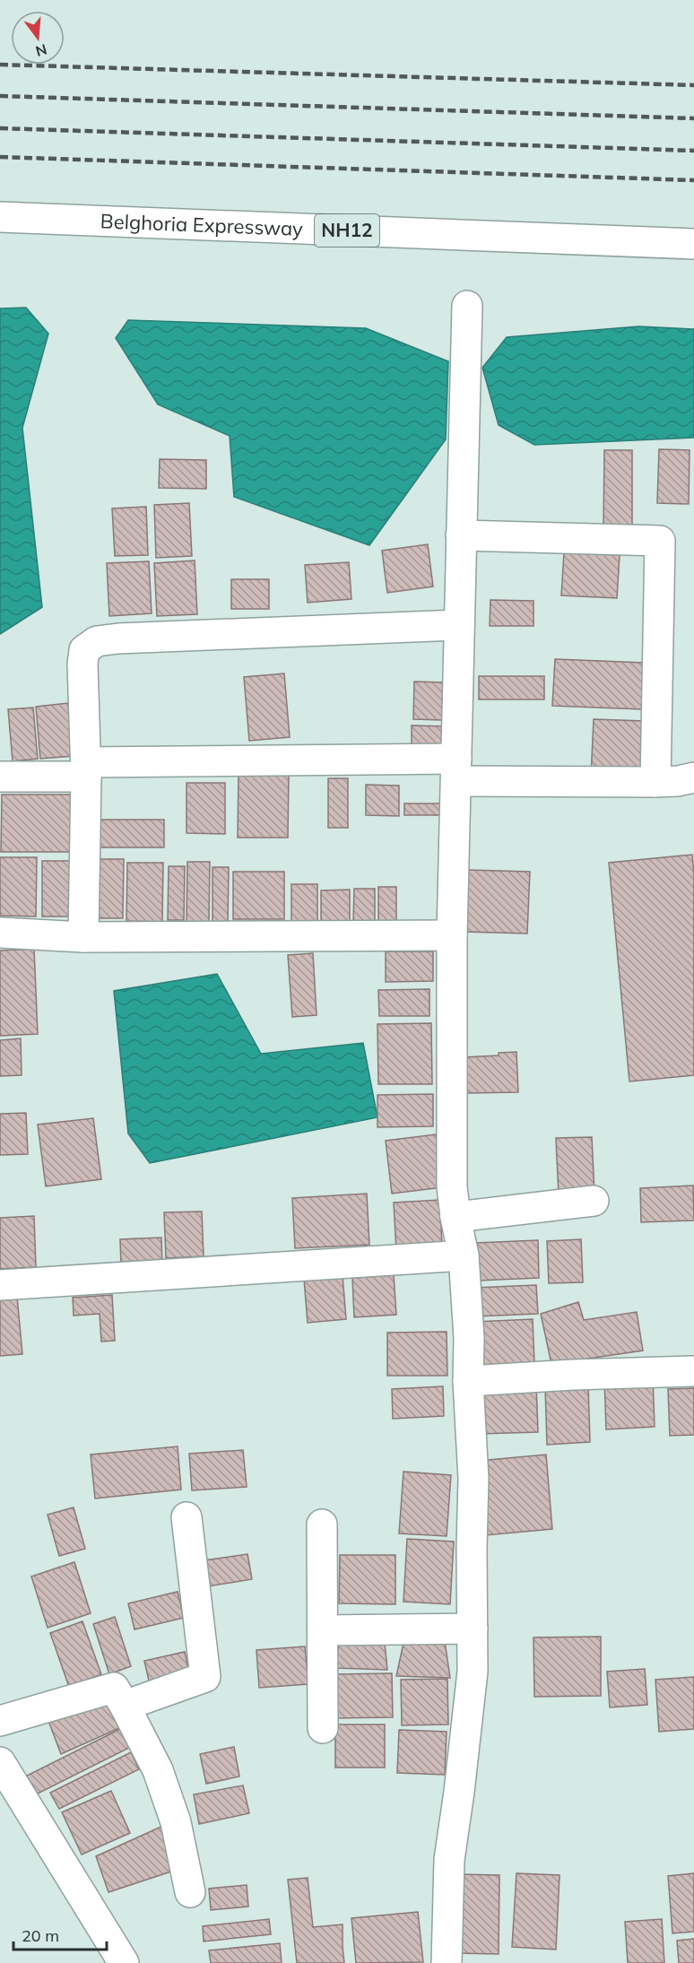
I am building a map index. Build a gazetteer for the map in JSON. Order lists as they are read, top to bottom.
{
  "streets": {
    "main road": ["Belghoria Expressway", "NH12"]
  },
  "scale_bar": "20 m",
  "north": "bottom"
}
